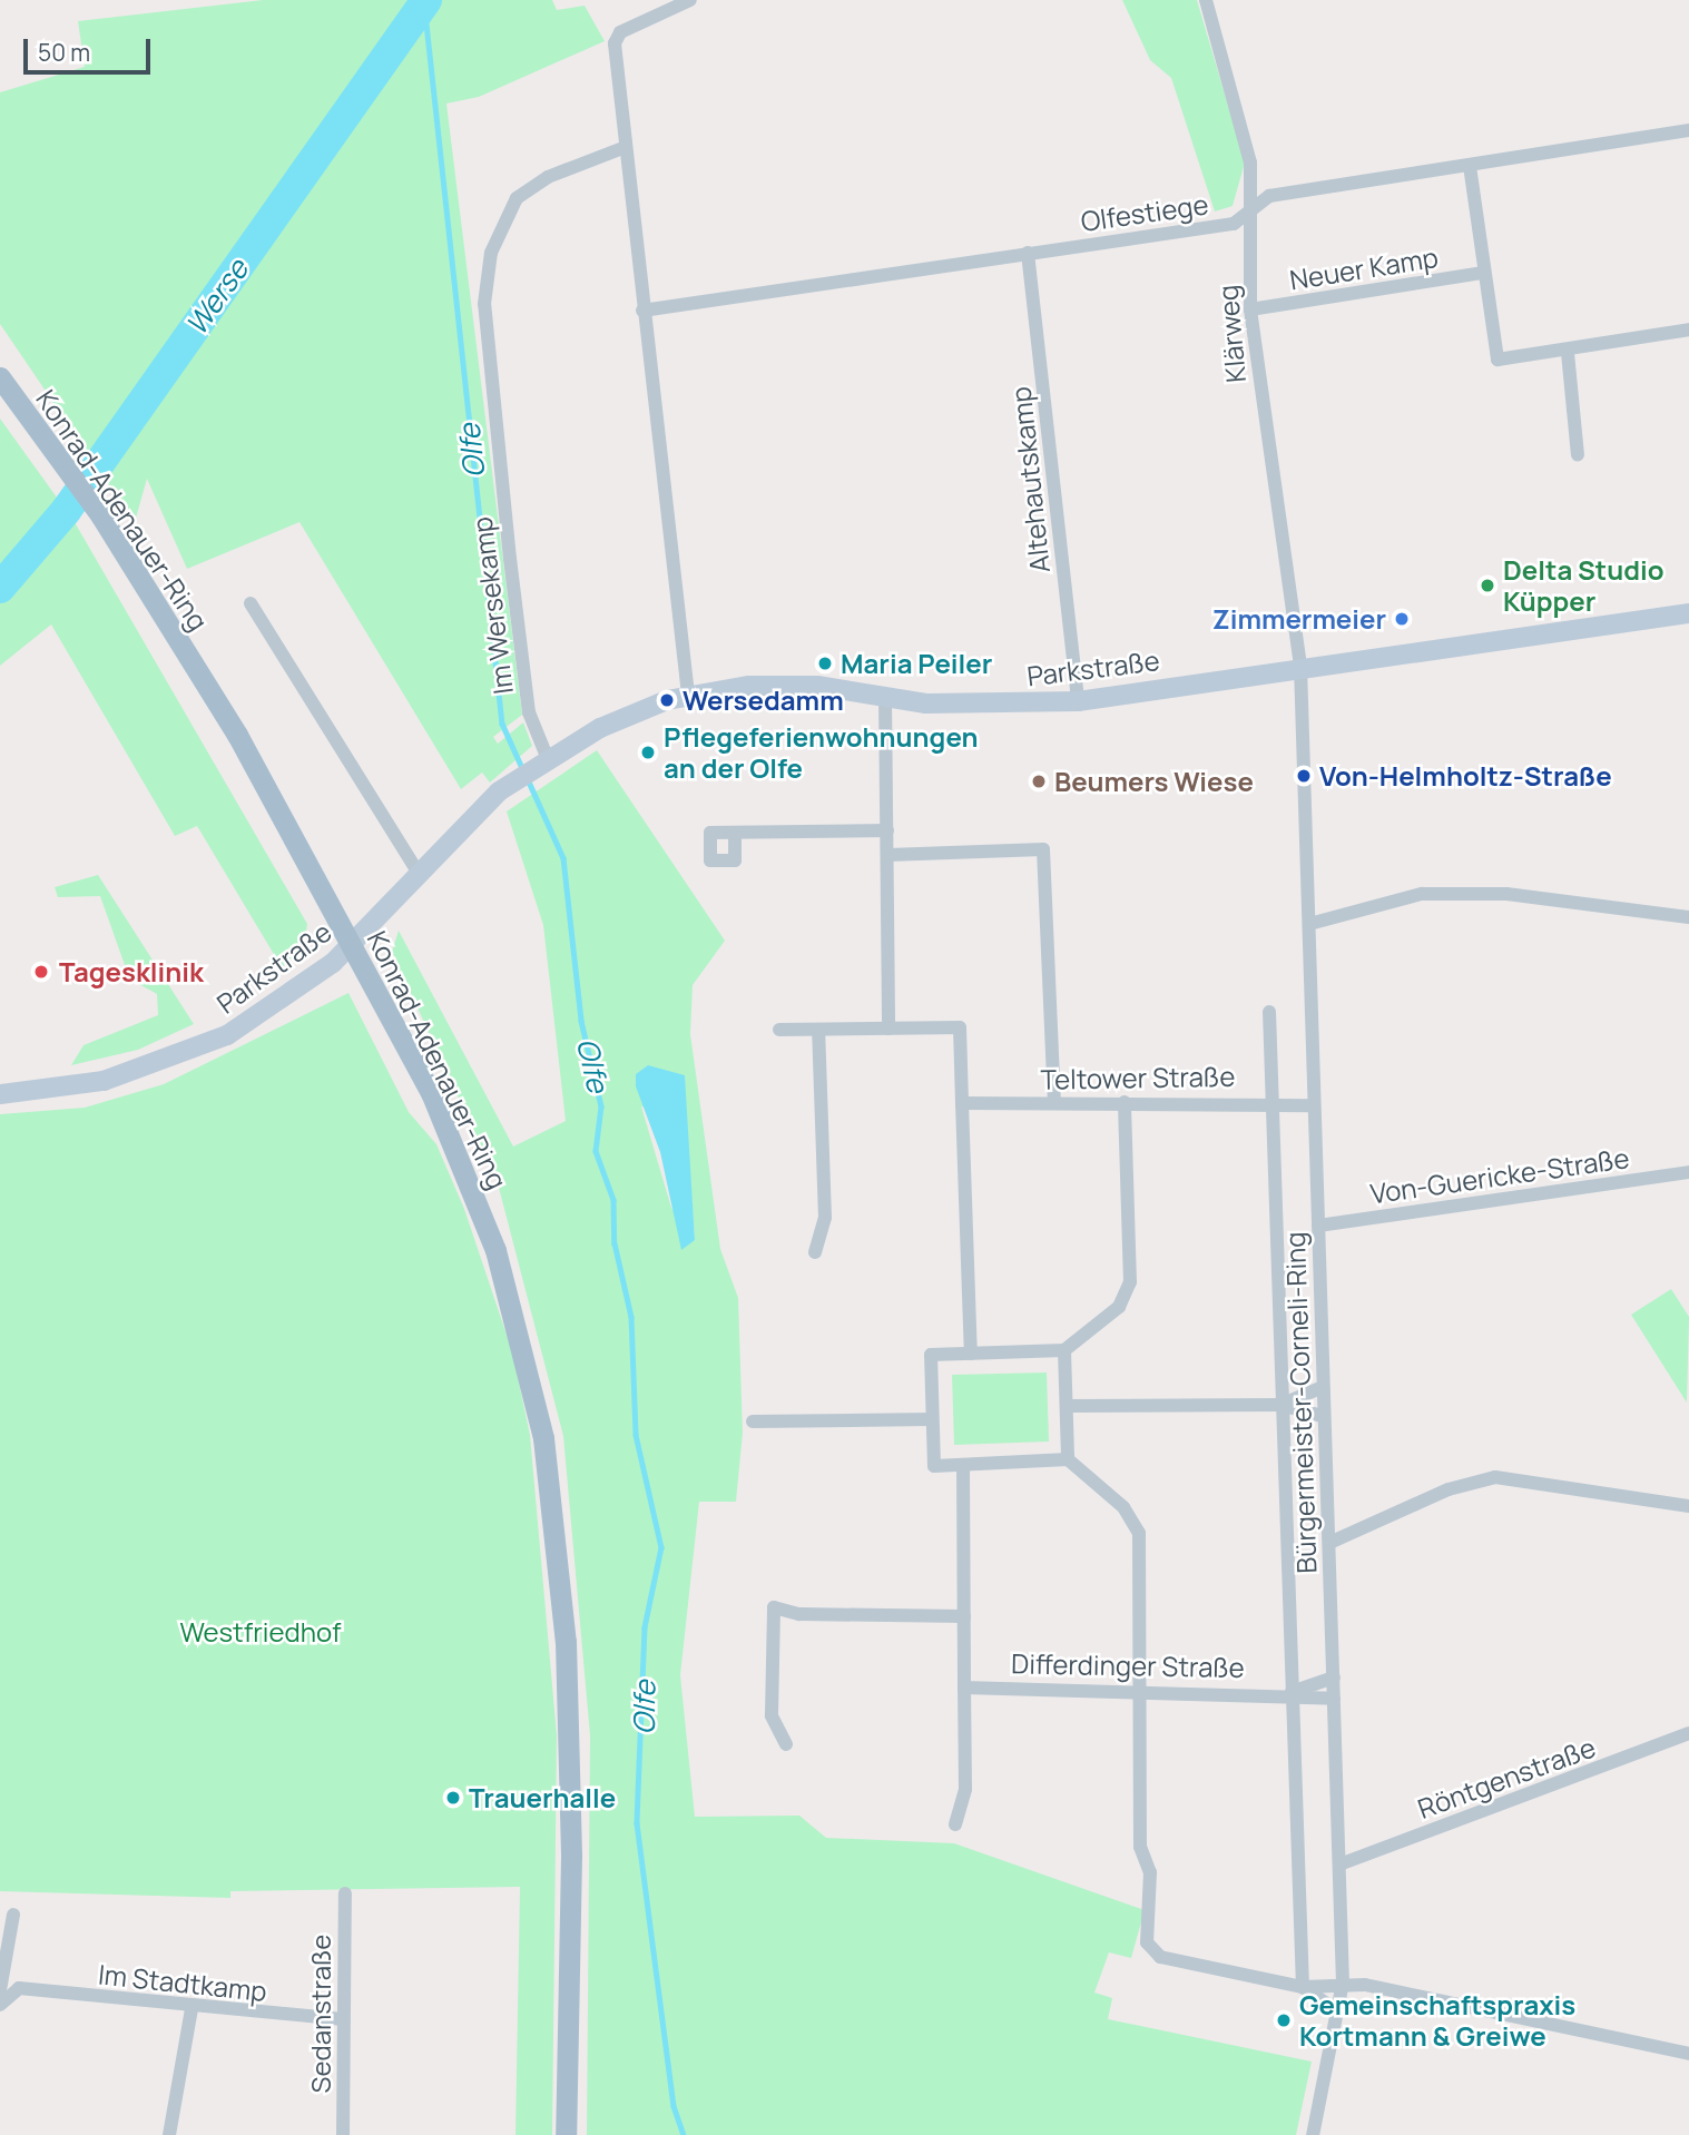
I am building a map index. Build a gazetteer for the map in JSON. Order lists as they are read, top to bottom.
{
  "streets": {
    "main road": ["Konrad-Adenauer-Ring"],
    "street": [
      "Olfestiege",
      "Neuer Kamp",
      "Klärweg",
      "Altehautskamp",
      "Im Wersekamp",
      "Parkstraße",
      "Teltower Straße",
      "Von-Guericke-Straße",
      "Bürgermeister-Corneli-Ring",
      "Differdinger Straße",
      "Röntgenstraße",
      "Im Stadtkamp",
      "Sedanstraße"
    ]
  },
  "crossings": [
    ["Olfestiege", "Klärweg"],
    ["Olfestiege", "Altehautskamp"],
    ["Neuer Kamp", "Klärweg"],
    ["Klärweg", "Parkstraße"],
    ["Klärweg", "Bürgermeister-Corneli-Ring"],
    ["Altehautskamp", "Parkstraße"],
    ["Konrad-Adenauer-Ring", "Parkstraße"],
    ["Im Wersekamp", "Parkstraße"],
    ["Parkstraße", "Bürgermeister-Corneli-Ring"],
    ["Teltower Straße", "Bürgermeister-Corneli-Ring"],
    ["Von-Guericke-Straße", "Bürgermeister-Corneli-Ring"],
    ["Bürgermeister-Corneli-Ring", "Differdinger Straße"],
    ["Bürgermeister-Corneli-Ring", "Röntgenstraße"],
    ["Im Stadtkamp", "Sedanstraße"]
  ],
  "water": ["Werse", "Olfe"],
  "parks": ["Westfriedhof"],
  "places": [
    "Delta Studio Küpper",
    "Zimmermeier",
    "Maria Peiler",
    "Wersedamm",
    "Pflegeferienwohnungen an der Olfe",
    "Von-Helmholtz-Straße",
    "Beumers Wiese",
    "Tagesklinik",
    "Trauerhalle",
    "Gemeinschaftspraxis Kortmann & Greiwe"
  ],
  "scale_bar": "50 m"
}
